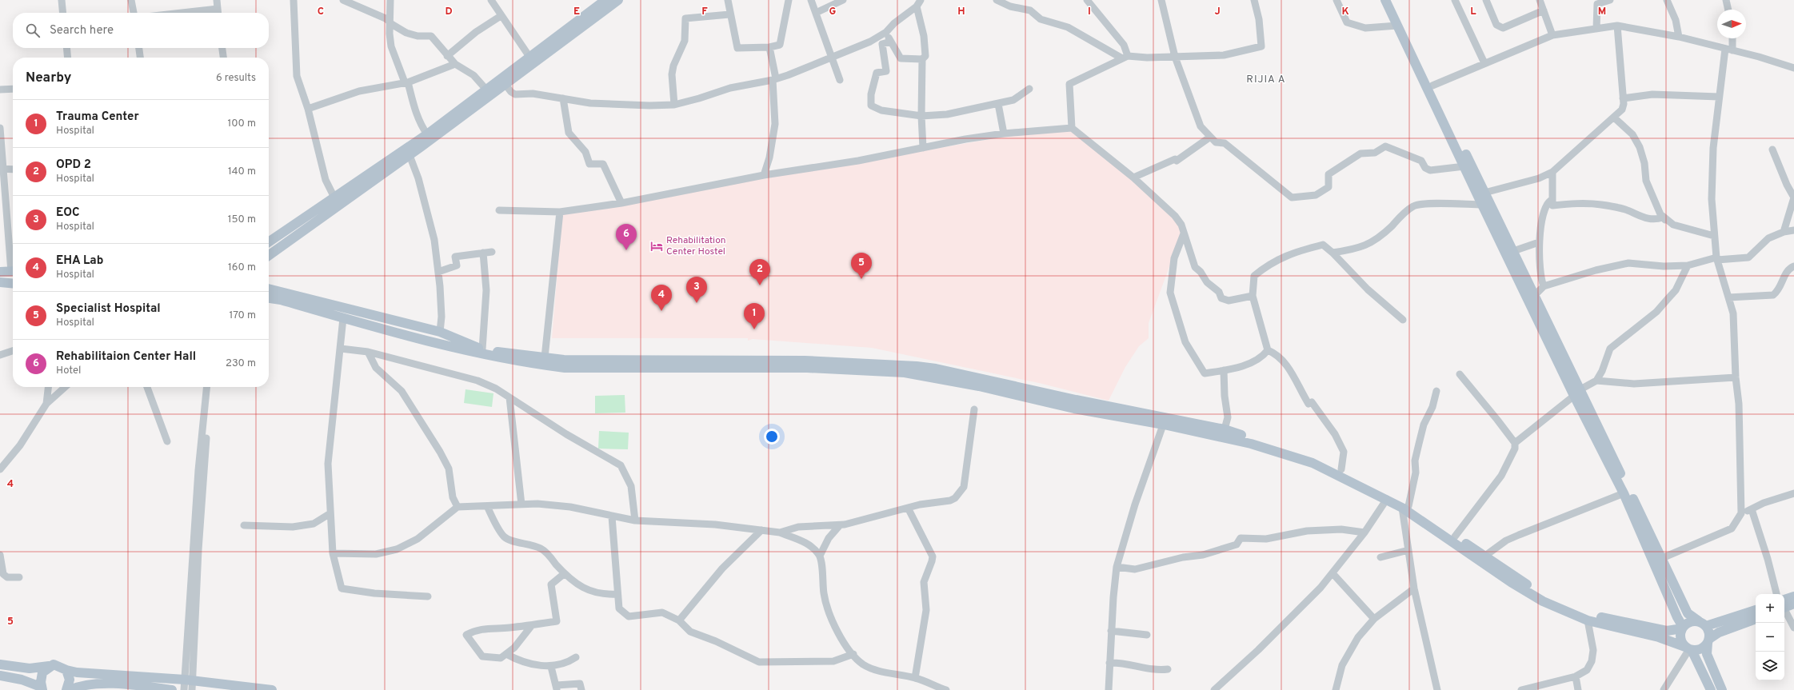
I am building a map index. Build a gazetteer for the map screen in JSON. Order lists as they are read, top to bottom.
{
  "districts": ["RIJIA A"],
  "places": {
    "hotel": ["Rehabilitation Center Hostel"]
  },
  "north": "right",
  "page": {
    "search": "Search here",
    "heading": ["Nearby", "6 results"],
    "list": [
      {
        "mark": "1",
        "name": "Trauma Center",
        "note": "Hospital",
        "value": "100 m"
      },
      {
        "mark": "2",
        "name": "OPD 2",
        "note": "Hospital",
        "value": "140 m"
      },
      {
        "mark": "3",
        "name": "EOC",
        "note": "Hospital",
        "value": "150 m"
      },
      {
        "mark": "4",
        "name": "EHA Lab",
        "note": "Hospital",
        "value": "160 m"
      },
      {
        "mark": "5",
        "name": "Specialist Hospital",
        "note": "Hospital",
        "value": "170 m"
      },
      {
        "mark": "6",
        "name": "Rehabilitaion Center Hall",
        "note": "Hotel",
        "value": "230 m"
      }
    ],
    "pins": [
      "6",
      "5",
      "2",
      "3",
      "4",
      "1"
    ],
    "map_buttons": ["+", "−"]
  },
  "grid": {
    "columns": [
      "C",
      "D",
      "E",
      "F",
      "G",
      "H",
      "I",
      "J",
      "K",
      "L",
      "M"
    ],
    "rows": ["4", "5"]
  }
}
